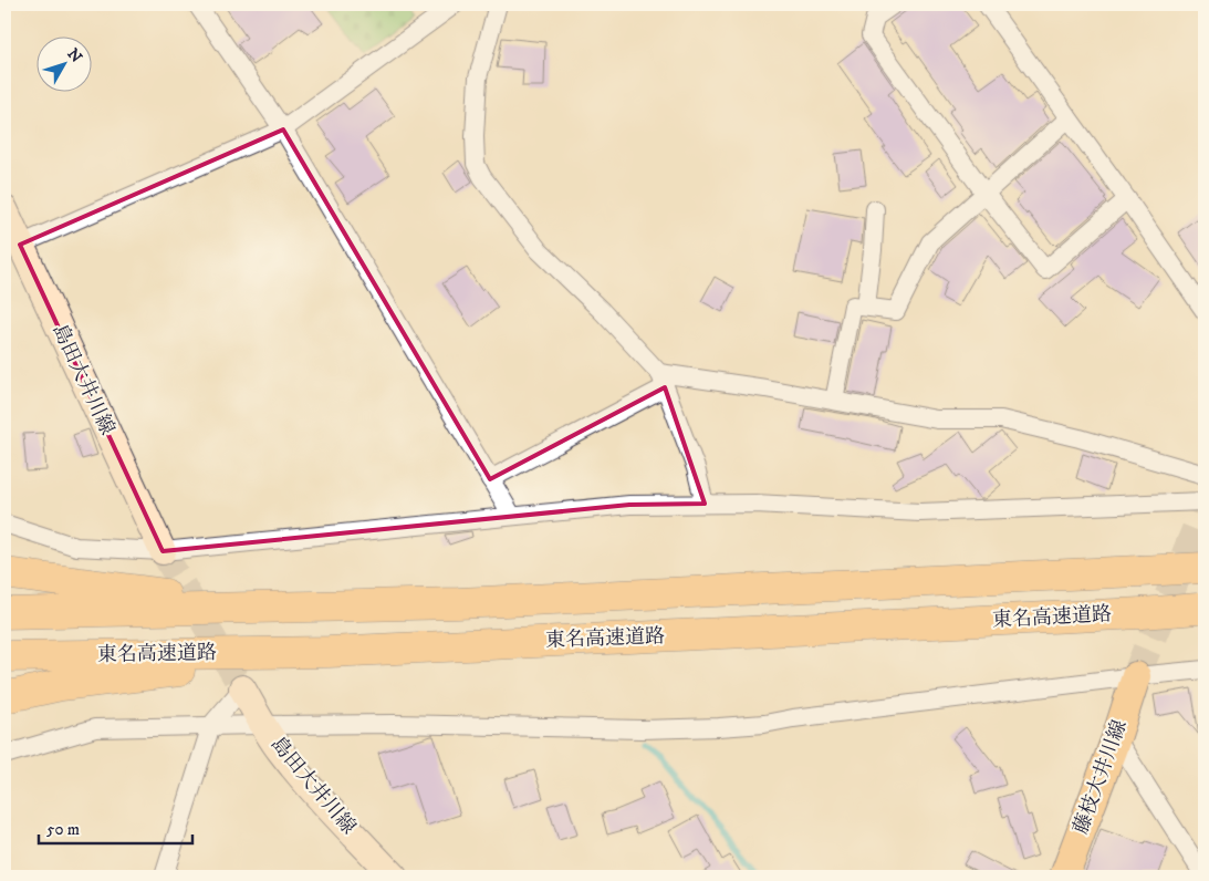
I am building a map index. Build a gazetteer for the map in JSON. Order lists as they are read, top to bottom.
{
  "streets": {
    "highway": ["東名高速道路"],
    "main road": ["島田大井川線", "藤枝大井川線"]
  },
  "scale_bar": "50 m",
  "north": "top right"
}
